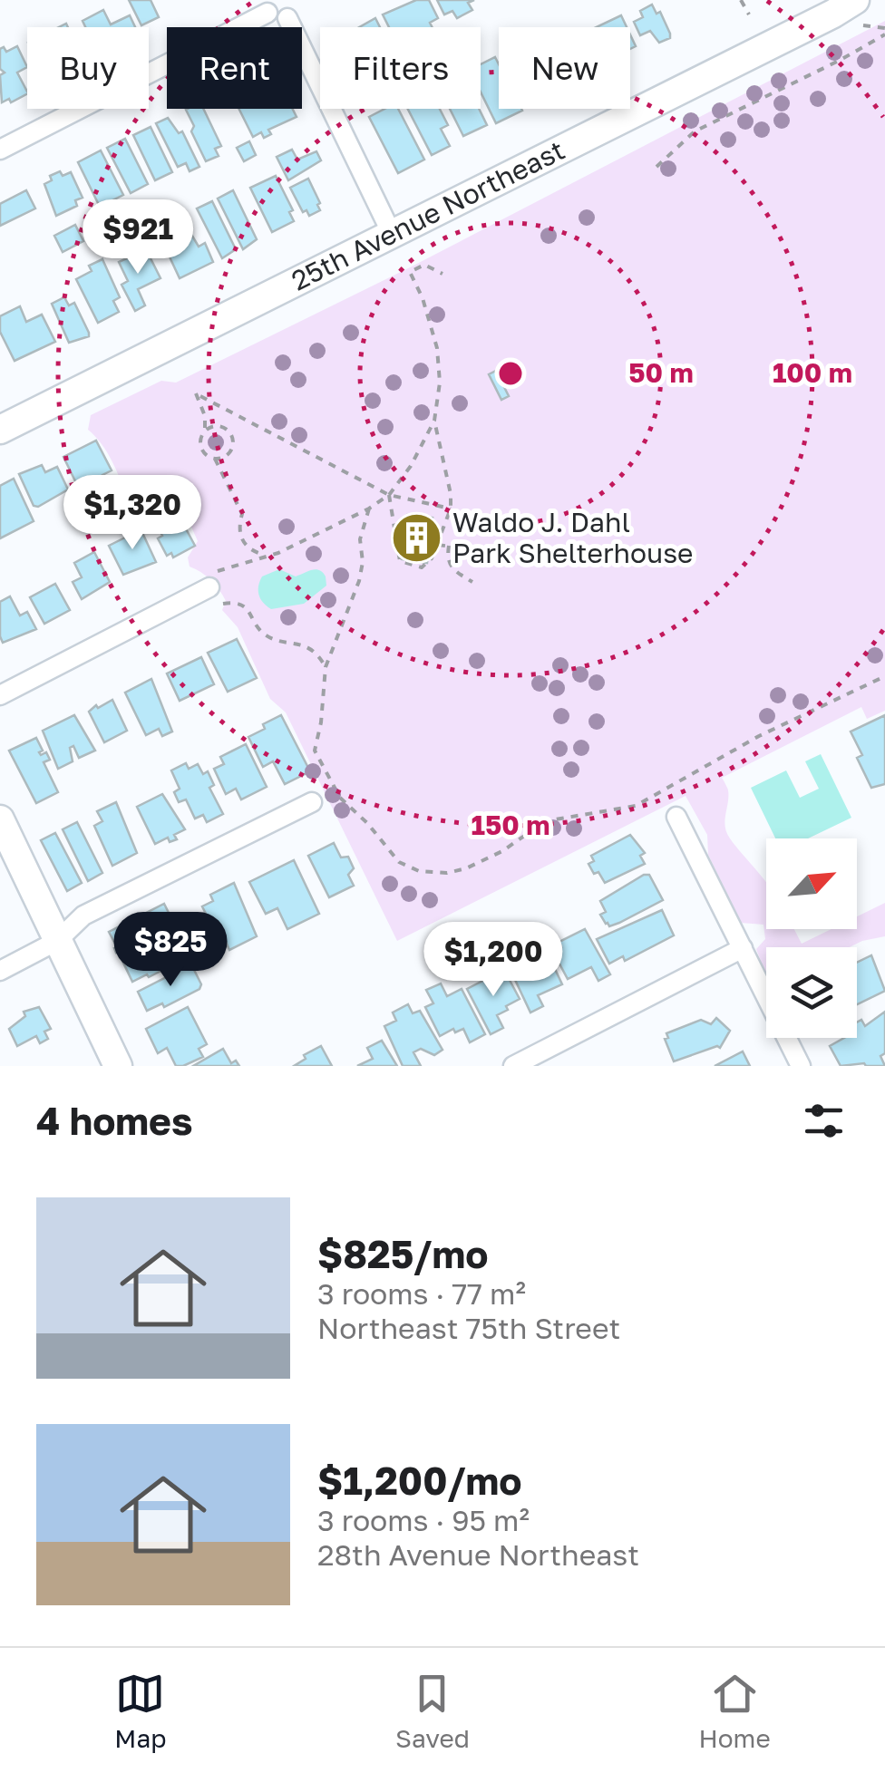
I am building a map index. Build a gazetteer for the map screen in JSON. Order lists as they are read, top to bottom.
{
  "streets": {
    "main road": ["25th Avenue Northeast"]
  },
  "places": {
    "building": ["Waldo J. Dahl Park Shelterhouse"]
  },
  "north": "top right",
  "page": {
    "chip": [
      "Buy",
      "Rent",
      "Filters",
      "New"
    ],
    "price": [
      "$921",
      "$1,320",
      "$825",
      "$1,200"
    ],
    "heading": "4 homes",
    "list": [
      {
        "name": "$825/mo",
        "note": "3 rooms · 77 m² · Northeast 75th Street"
      },
      {
        "name": "$1,200/mo",
        "note": "3 rooms · 95 m² · 28th Avenue Northeast"
      }
    ],
    "tabs": ["Map", "Saved", "Home"]
  },
  "rings": ["50 m", "100 m", "150 m"]
}
